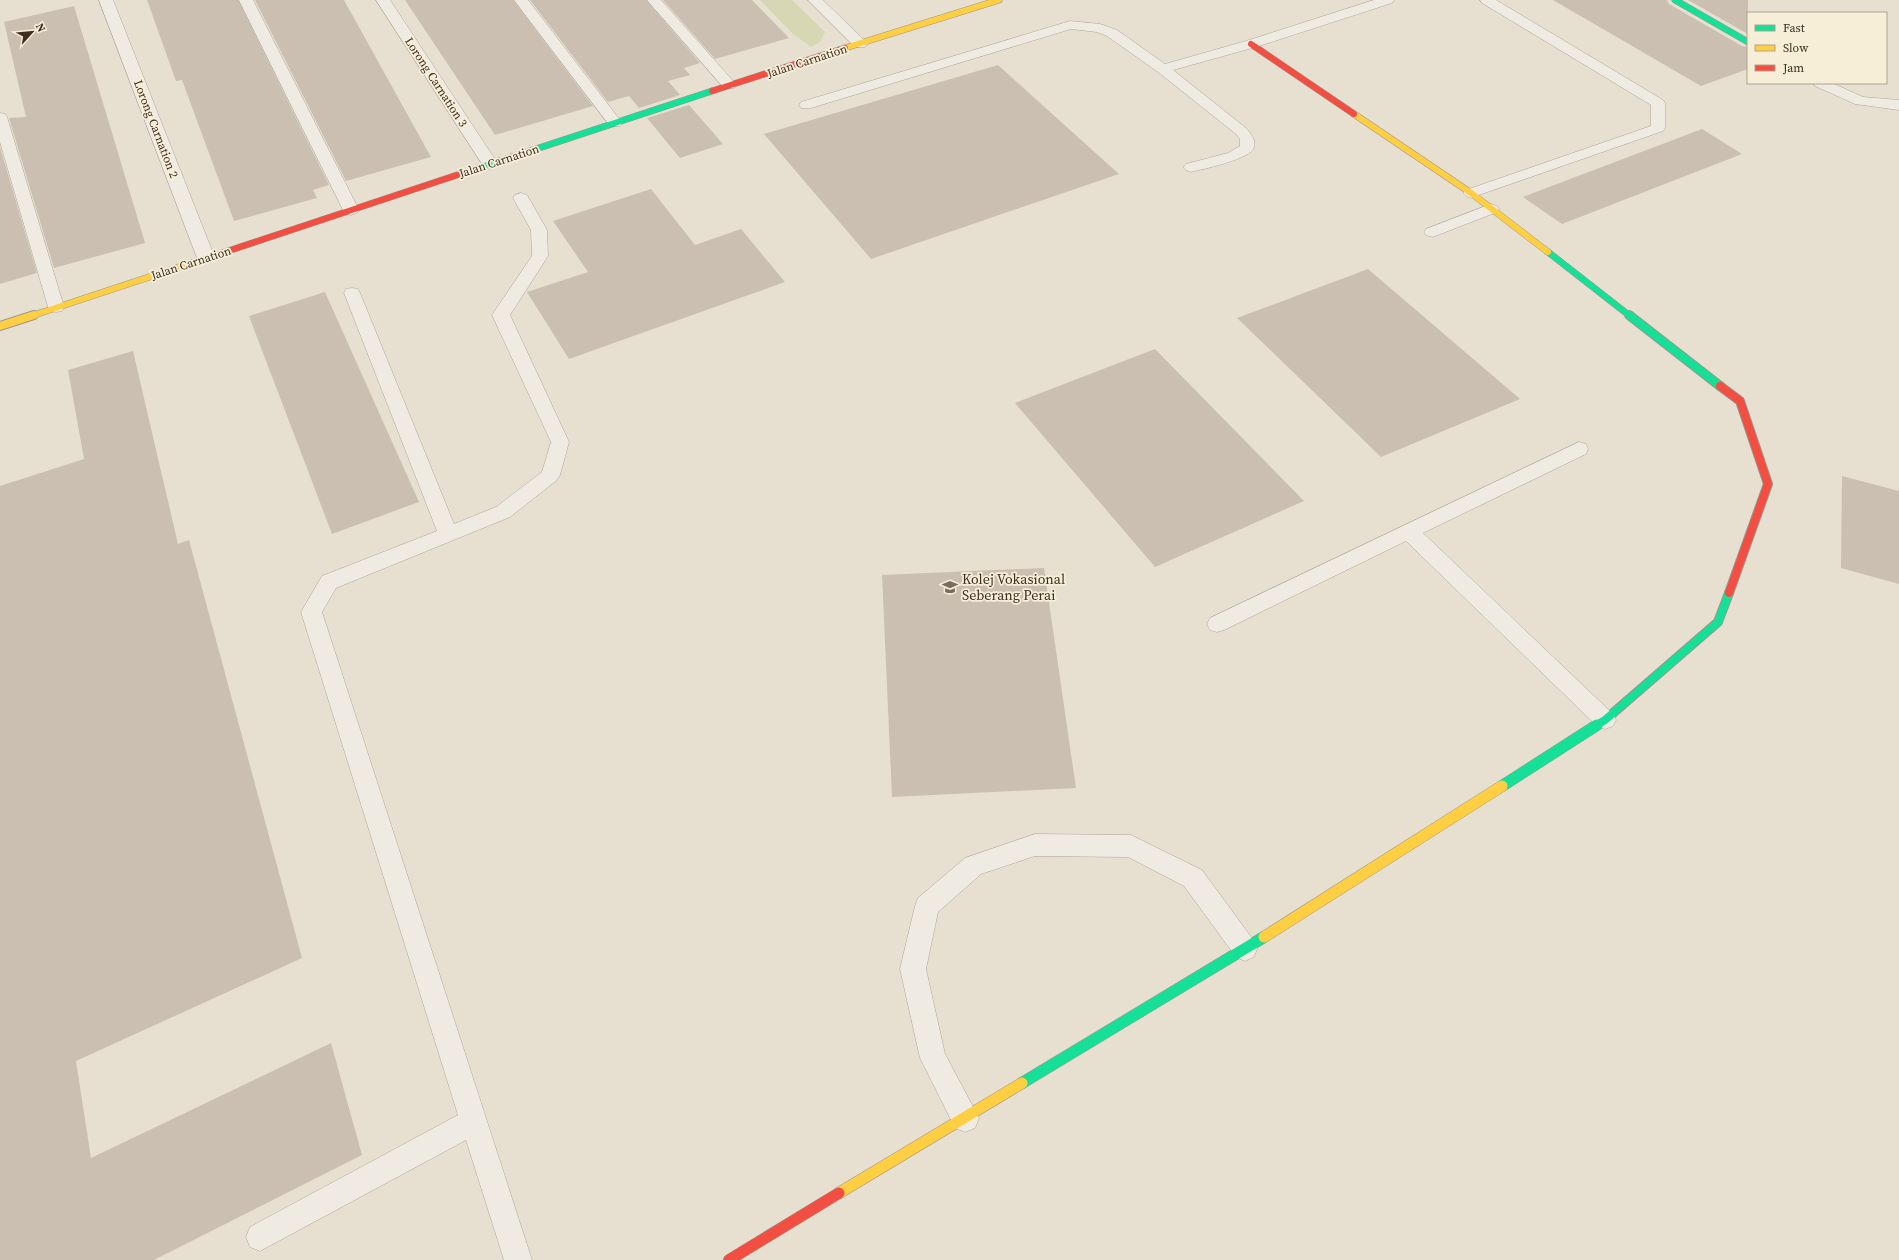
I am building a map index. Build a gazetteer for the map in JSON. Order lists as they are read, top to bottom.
{
  "streets": {
    "street": ["Jalan Carnation", "Lorong Carnation 3", "Lorong Carnation 2"]
  },
  "crossings": [
    ["Jalan Carnation", "Lorong Carnation 3"],
    ["Jalan Carnation", "Lorong Carnation 2"]
  ],
  "places": {
    "school or university": ["Kolej Vokasional Seberang Perai"]
  },
  "legend": ["Fast", "Slow", "Jam"],
  "north": "top right"
}
